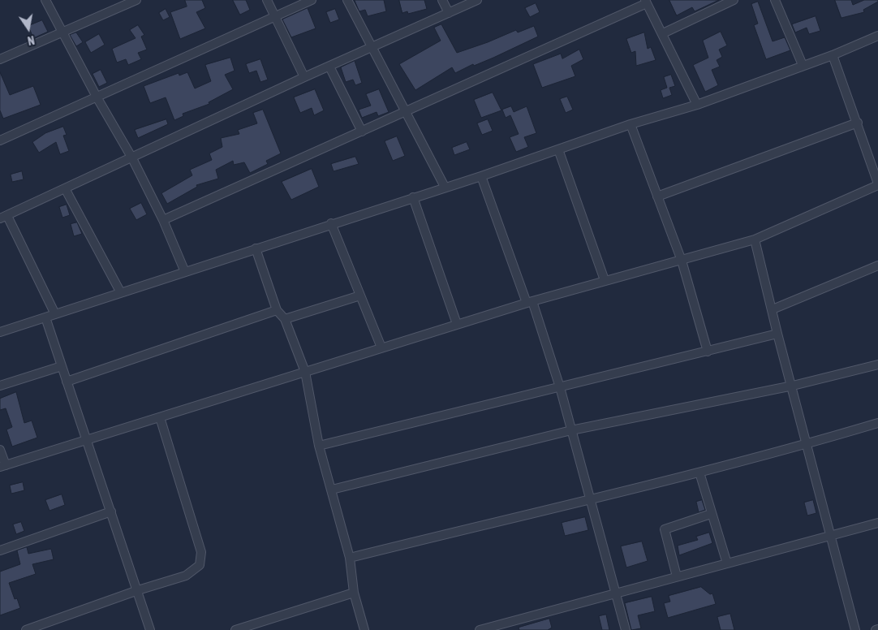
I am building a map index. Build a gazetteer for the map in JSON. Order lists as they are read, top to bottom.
{
  "north": "bottom"
}
